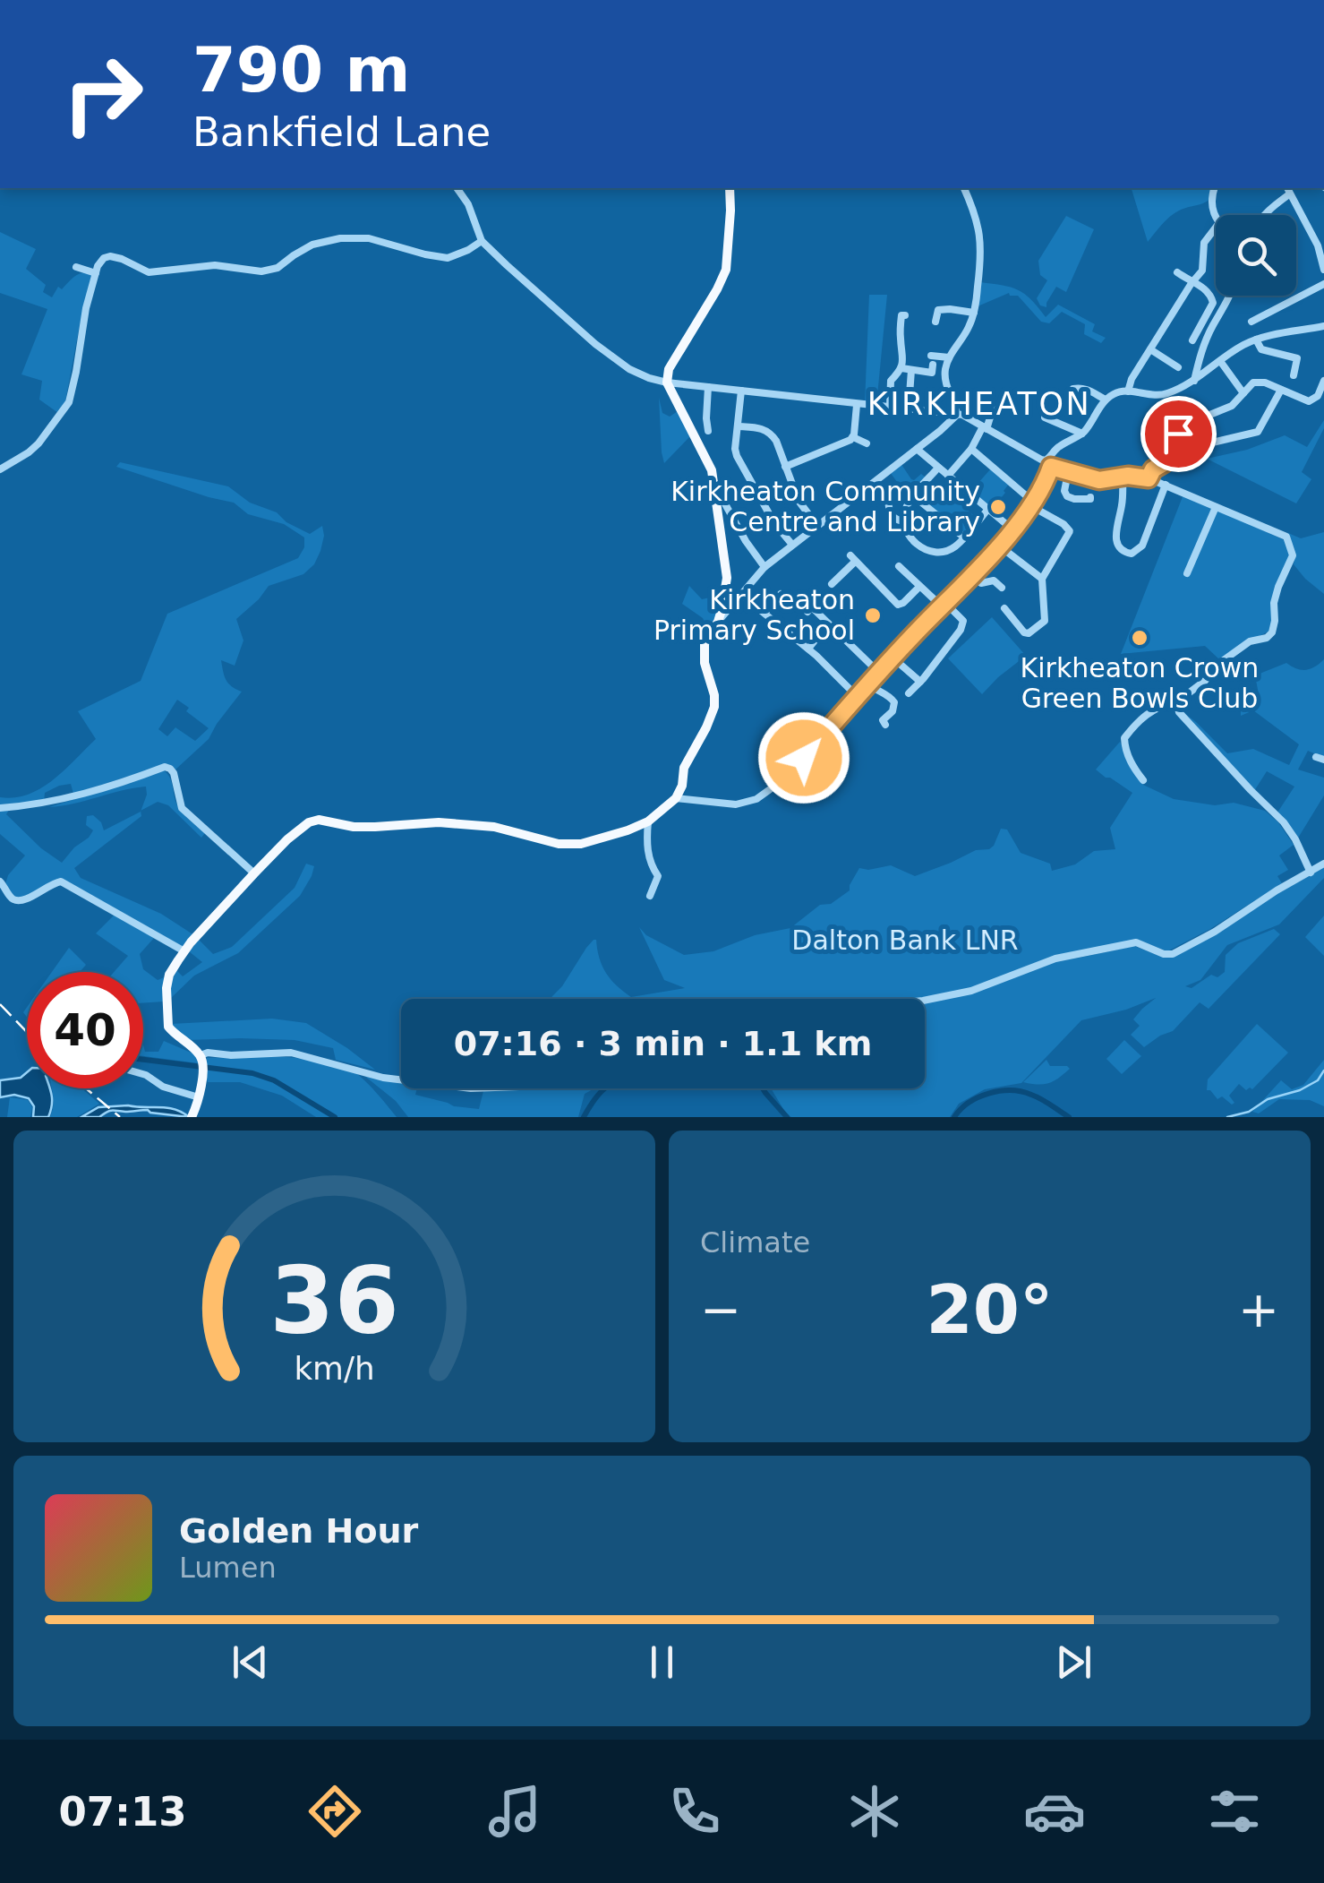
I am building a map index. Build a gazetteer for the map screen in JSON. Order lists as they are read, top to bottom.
{
  "districts": ["KIRKHEATON"],
  "parks": ["Dalton Bank LNR"],
  "places": ["Kirkheaton Community Centre and Library", "Kirkheaton Primary School", "Kirkheaton Crown Green Bowls Club"],
  "page": {
    "turn": ["790 m", "Bankfield Lane"],
    "limit": "40",
    "trip": "07:16 · 3 min · 1.1 km",
    "tile": "Climate",
    "heat": ["−", "20°", "+"],
    "song": ["Golden Hour", "Lumen"],
    "tabs": "07:13",
    "gauge": ["36", "km/h"]
  }
}
